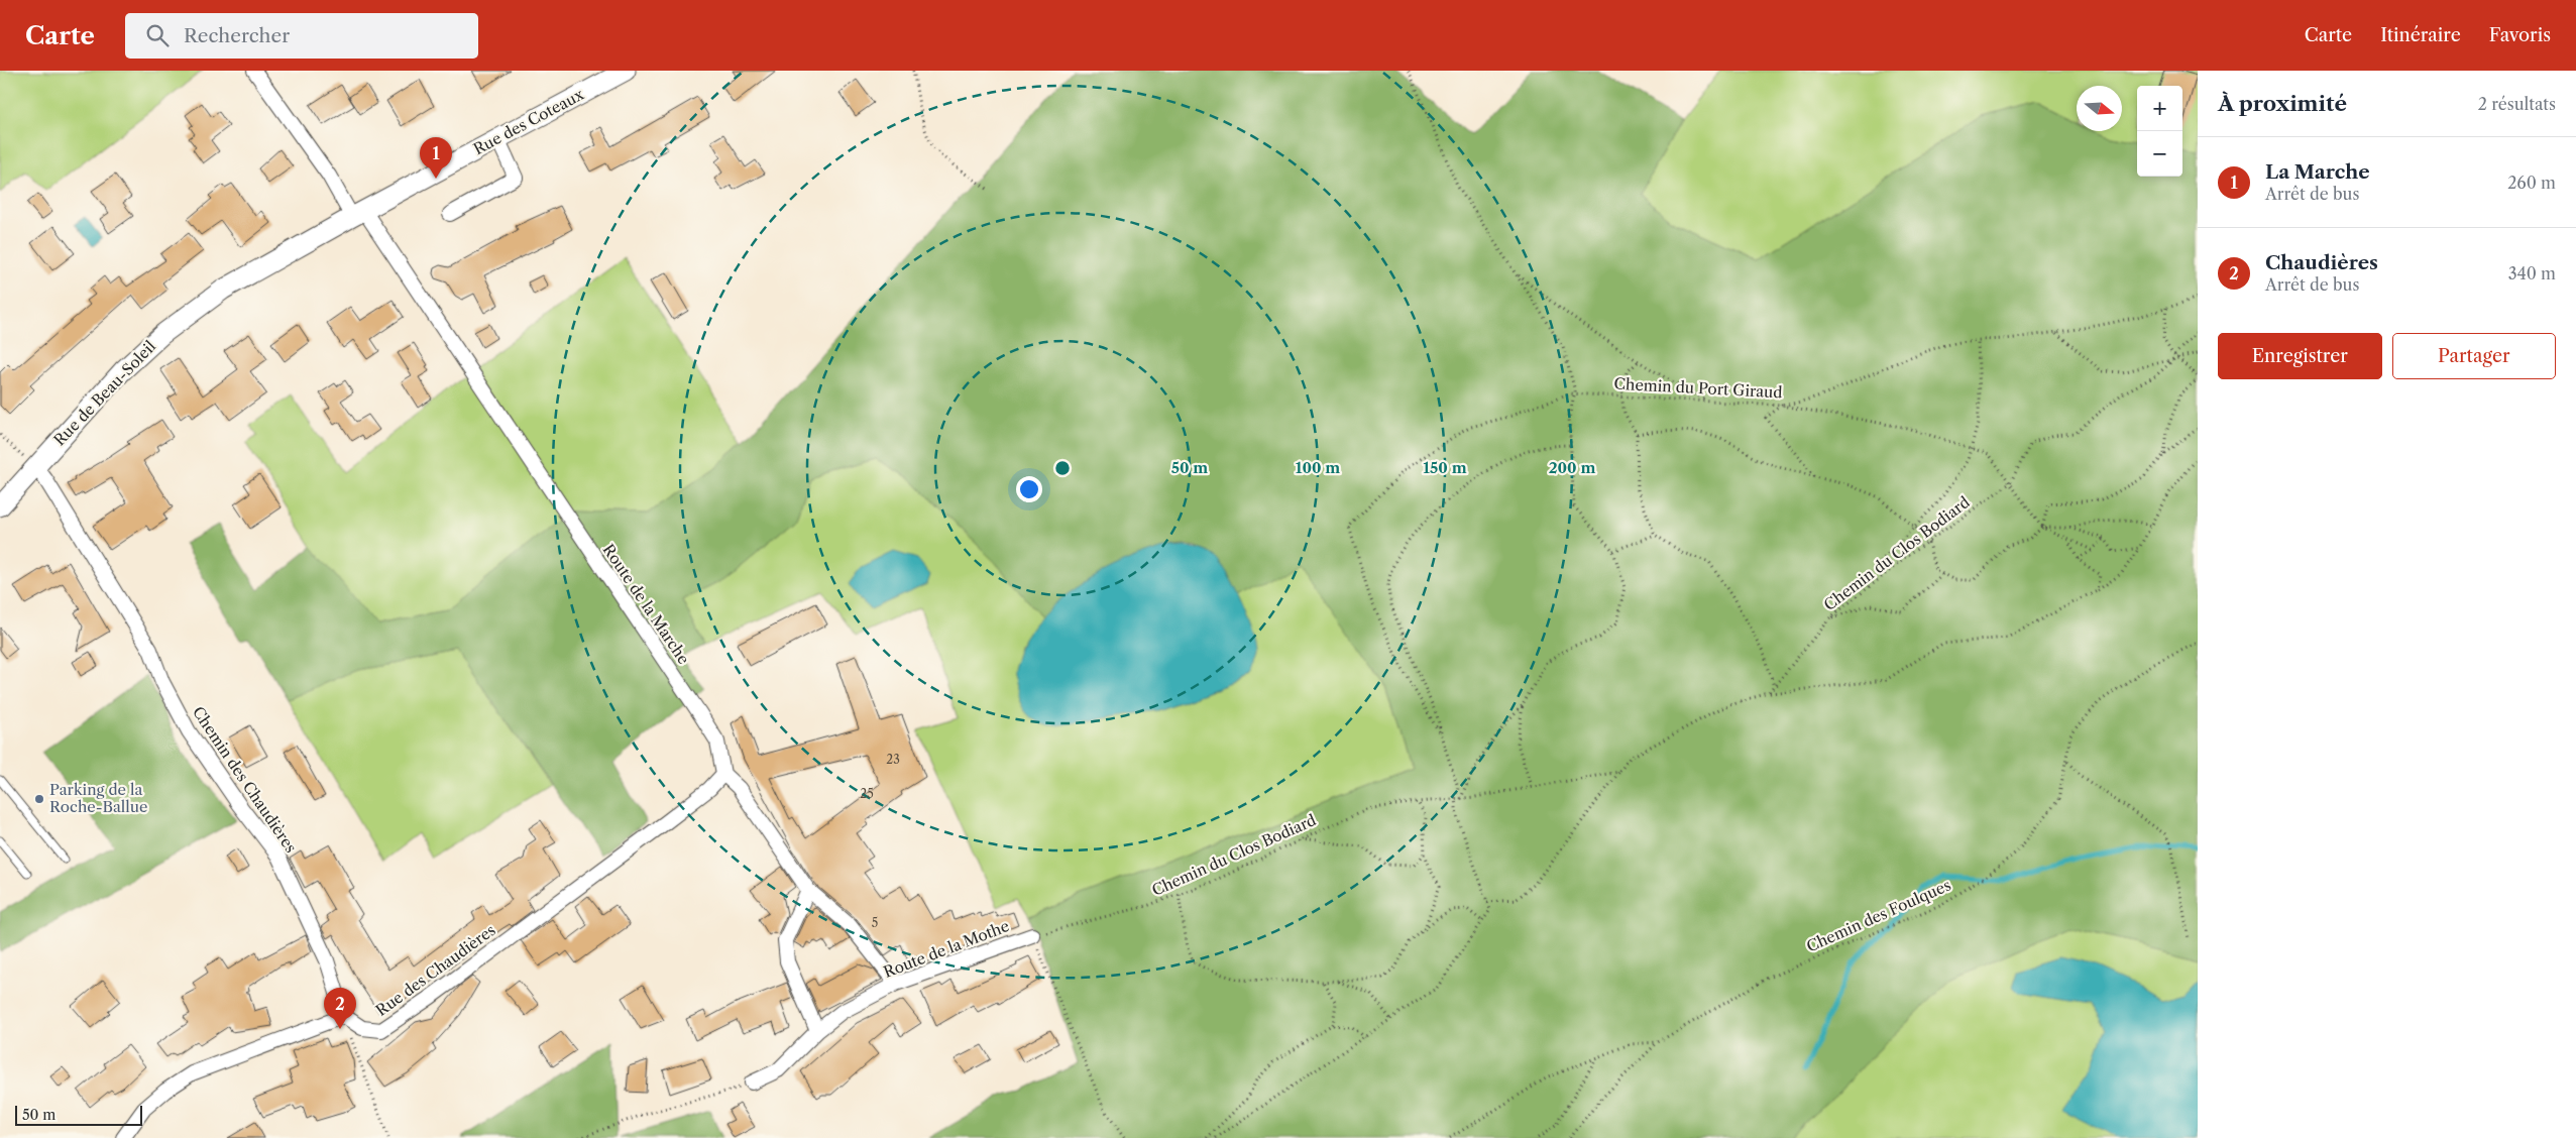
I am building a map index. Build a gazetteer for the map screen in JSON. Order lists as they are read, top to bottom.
{
  "streets": {
    "street": [
      "Rue des Coteaux",
      "Rue de Beau-Soleil",
      "Route de la Marche",
      "Chemin des Chaudières",
      "Route de la Mothe",
      "Rue des Chaudières"
    ],
    "path": ["Chemin du Port Giraud", "Chemin du Clos Bodiard", "Chemin des Foulques"]
  },
  "crossings": [
    ["Rue des Coteaux", "Rue de Beau-Soleil"],
    ["Rue des Coteaux", "Route de la Marche"],
    ["Rue de Beau-Soleil", "Route de la Marche"],
    ["Rue de Beau-Soleil", "Chemin des Chaudières"],
    ["Chemin du Clos Bodiard", "Route de la Mothe"],
    ["Route de la Marche", "Rue des Chaudières"],
    ["Chemin des Chaudières", "Rue des Chaudières"]
  ],
  "places": ["Parking de la Roche-Ballue"],
  "house_numbers": ["23", "25", "5"],
  "scale_bar": "50 m",
  "north": "right",
  "page": {
    "header": "Carte",
    "search": "Rechercher",
    "nav": ["Carte", "Itinéraire", "Favoris"],
    "heading": ["À proximité", "2 résultats"],
    "map_buttons": ["+", "−"],
    "list": [
      {
        "mark": "1",
        "name": "La Marche",
        "note": "Arrêt de bus",
        "value": "260 m"
      },
      {
        "mark": "2",
        "name": "Chaudières",
        "note": "Arrêt de bus",
        "value": "340 m"
      }
    ],
    "pins": ["1", "2"],
    "buttons": ["Enregistrer", "Partager"],
    "scale": "50 m"
  },
  "rings": [
    "50 m",
    "100 m",
    "150 m",
    "200 m"
  ]
}
